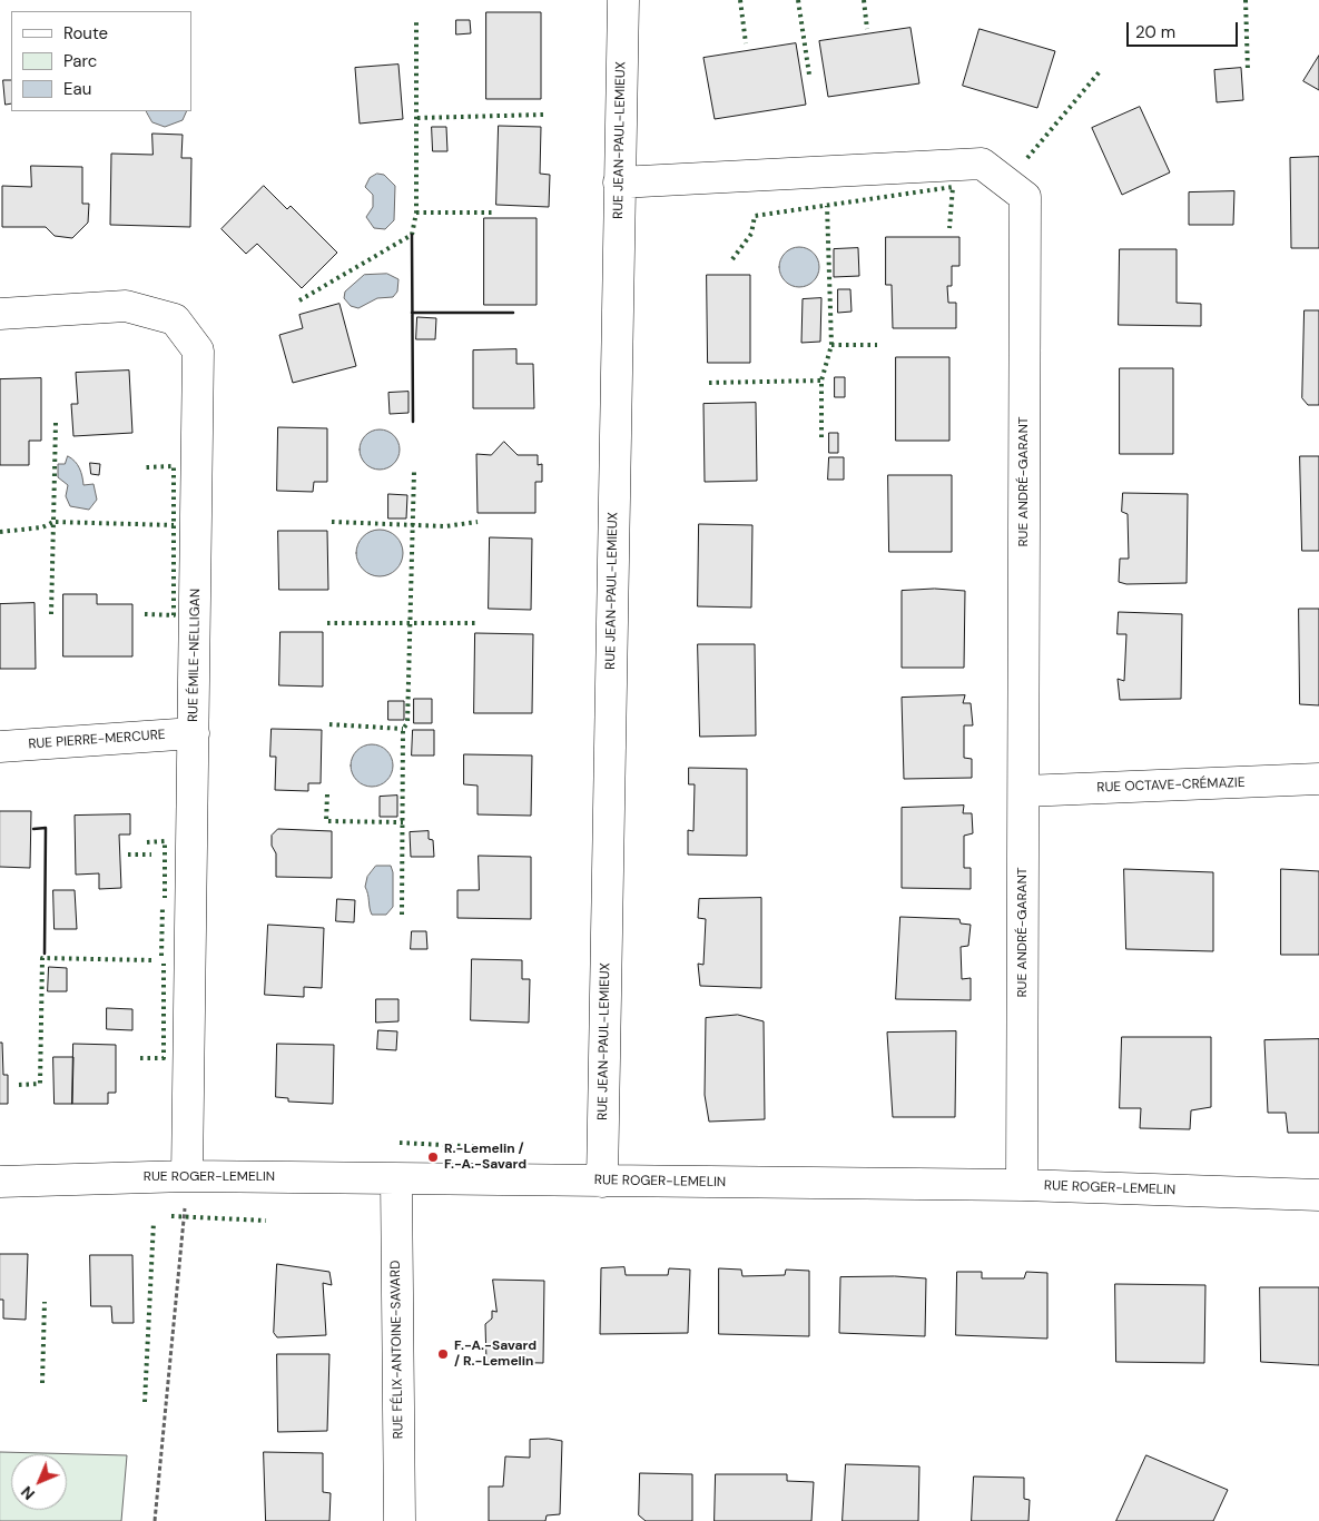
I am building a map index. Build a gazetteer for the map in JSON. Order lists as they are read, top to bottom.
{
  "streets": {
    "street": [
      "RUE JEAN-PAUL-LEMIEUX",
      "RUE ANDRÉ-GARANT",
      "RUE ÉMILE-NELLIGAN",
      "RUE PIERRE-MERCURE",
      "RUE OCTAVE-CRÉMAZIE",
      "RUE ROGER-LEMELIN",
      "RUE FÉLIX-ANTOINE-SAVARD"
    ]
  },
  "crossings": [
    ["RUE JEAN-PAUL-LEMIEUX", "RUE ANDRÉ-GARANT"],
    ["RUE JEAN-PAUL-LEMIEUX", "RUE ROGER-LEMELIN"],
    ["RUE ANDRÉ-GARANT", "RUE OCTAVE-CRÉMAZIE"],
    ["RUE ANDRÉ-GARANT", "RUE ROGER-LEMELIN"],
    ["RUE ÉMILE-NELLIGAN", "RUE PIERRE-MERCURE"],
    ["RUE ÉMILE-NELLIGAN", "RUE ROGER-LEMELIN"],
    ["RUE ROGER-LEMELIN", "RUE FÉLIX-ANTOINE-SAVARD"]
  ],
  "places": ["R.-Lemelin / F.-A.-Savard", "F.-A.-Savard / R.-Lemelin"],
  "legend": ["Route", "Parc", "Eau"],
  "scale_bar": "20 m",
  "north": "bottom left"
}
